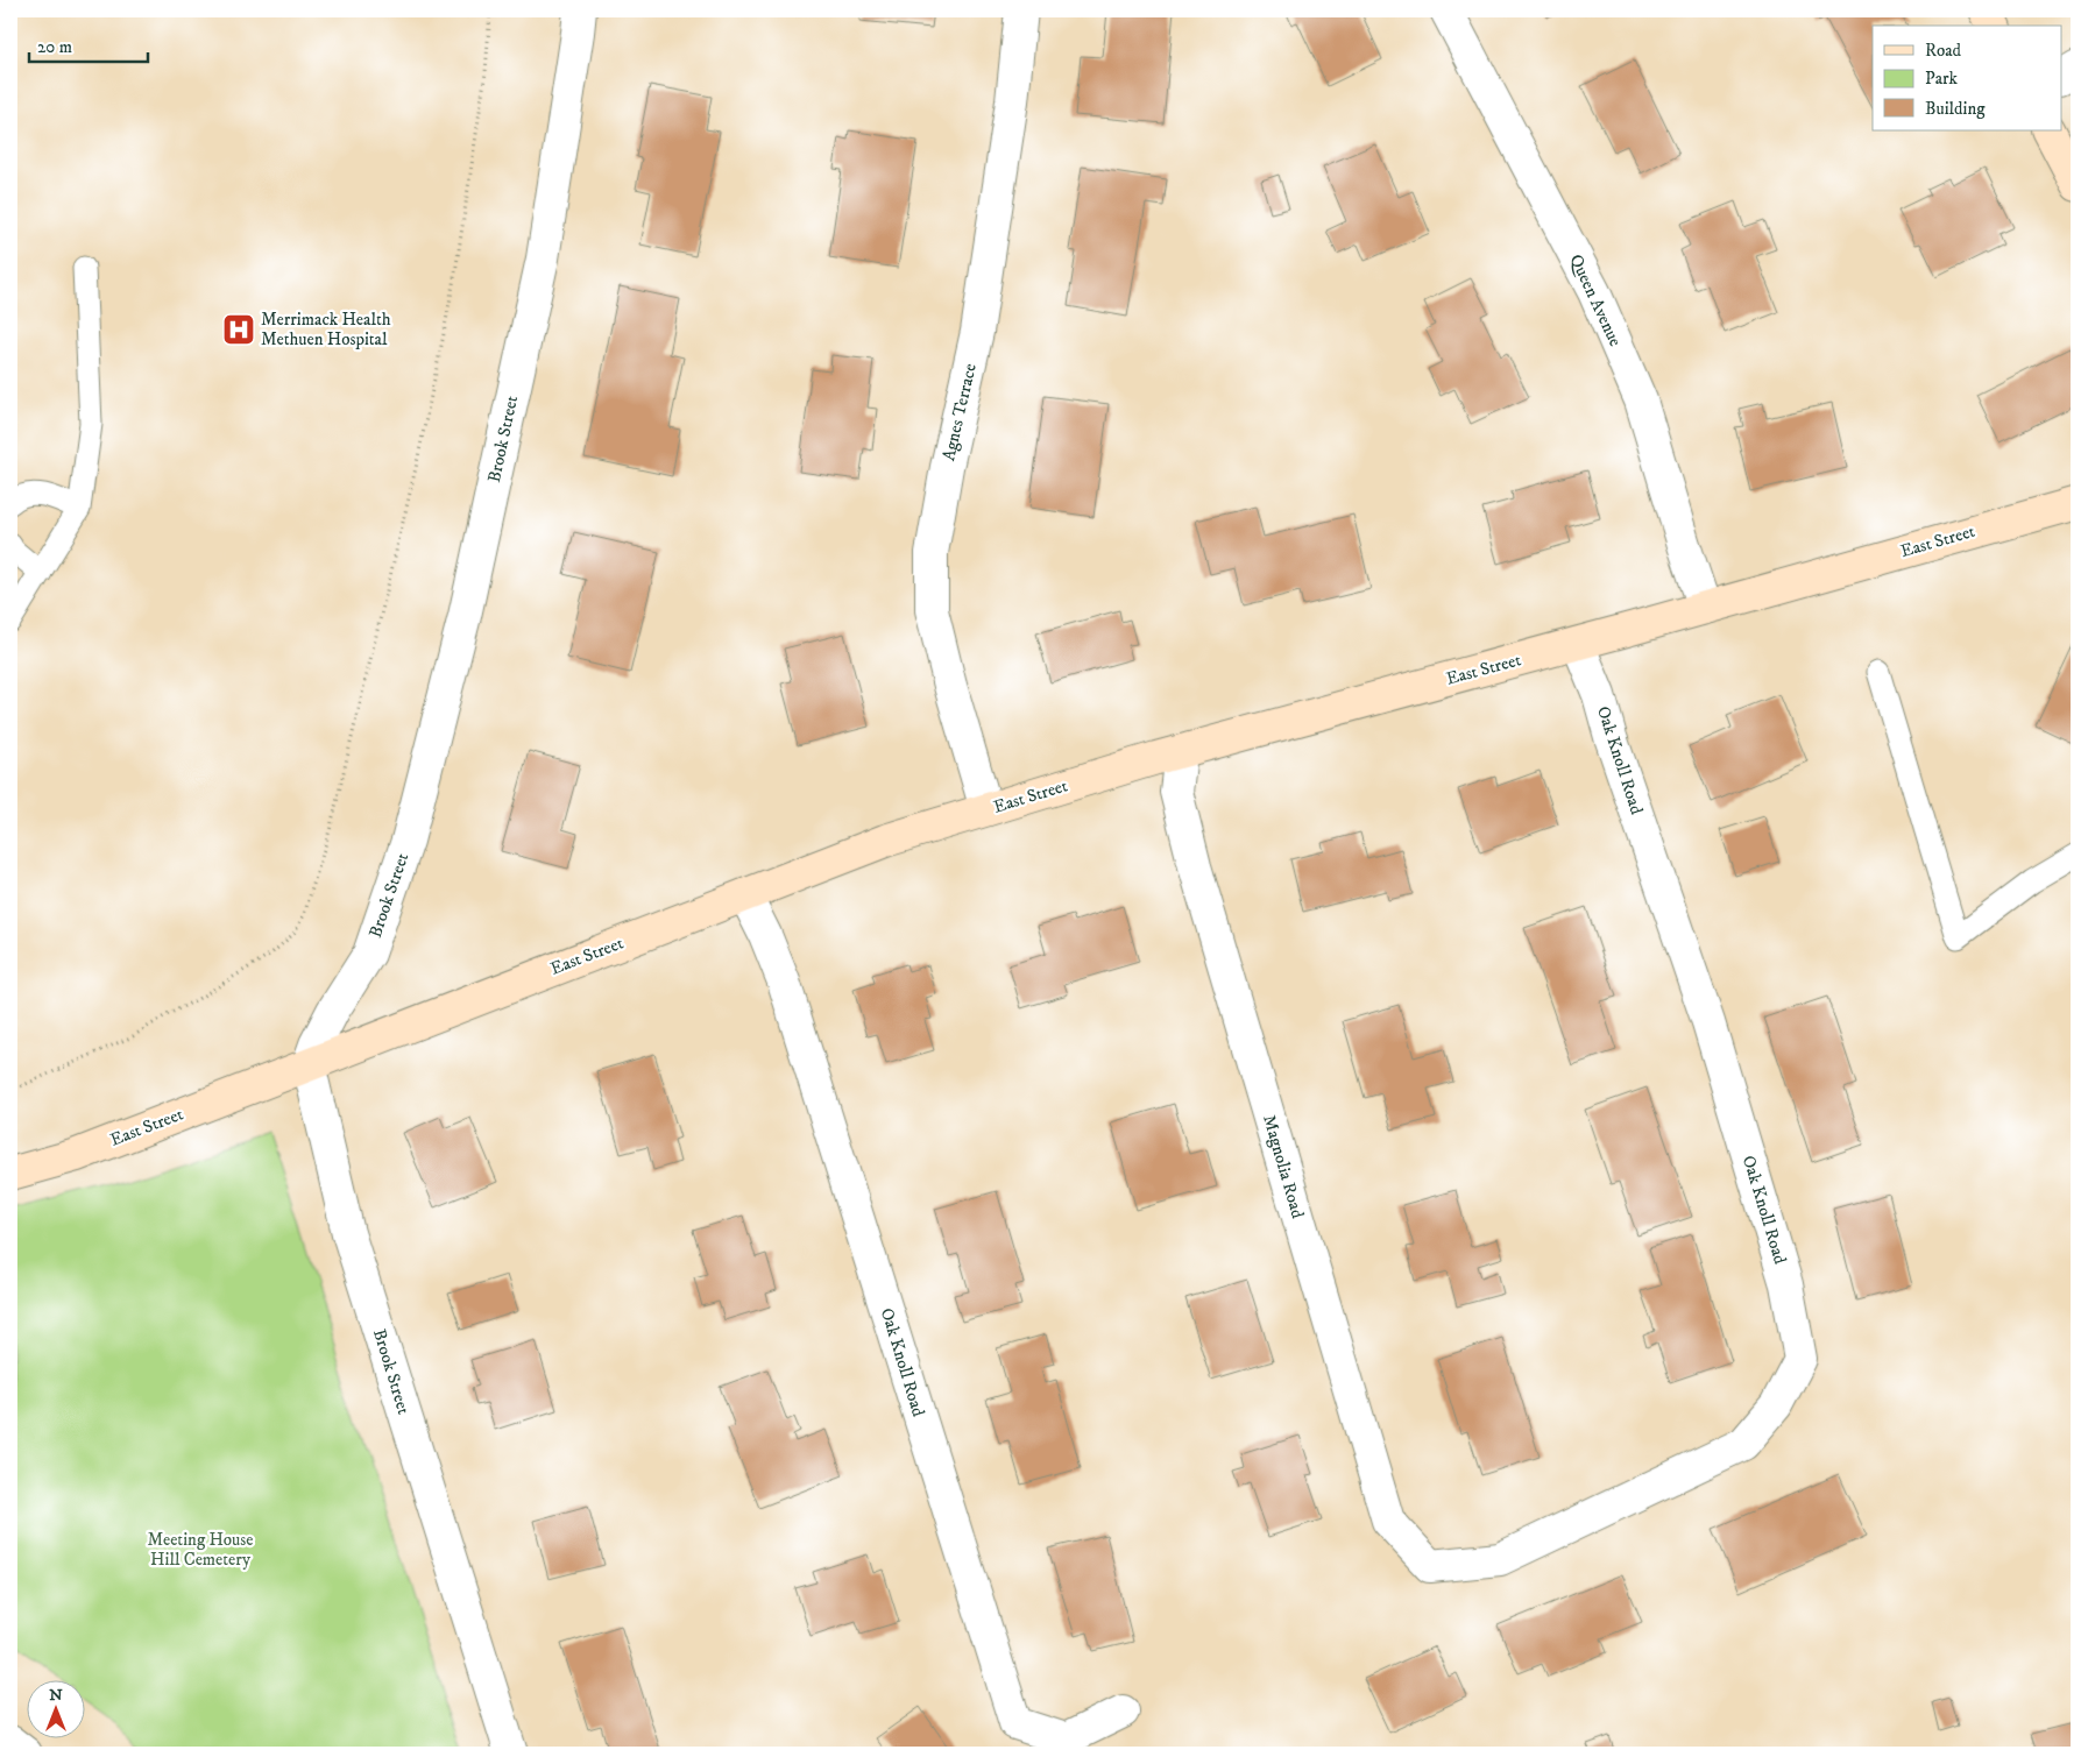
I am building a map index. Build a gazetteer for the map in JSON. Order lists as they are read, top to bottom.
{
  "streets": {
    "main road": ["East Street"],
    "street": [
      "Queen Avenue",
      "Agnes Terrace",
      "Brook Street",
      "Oak Knoll Road",
      "Magnolia Road"
    ]
  },
  "crossings": [
    ["Queen Avenue", "East Street"],
    ["Agnes Terrace", "East Street"],
    ["Brook Street", "East Street"],
    ["East Street", "Oak Knoll Road"],
    ["East Street", "Magnolia Road"],
    ["Oak Knoll Road", "Magnolia Road"]
  ],
  "parks": ["Meeting House Hill Cemetery"],
  "places": {
    "hospital": ["Merrimack Health Methuen Hospital"]
  },
  "legend": ["Road", "Park", "Building"],
  "scale_bar": "20 m",
  "north": "top"
}
